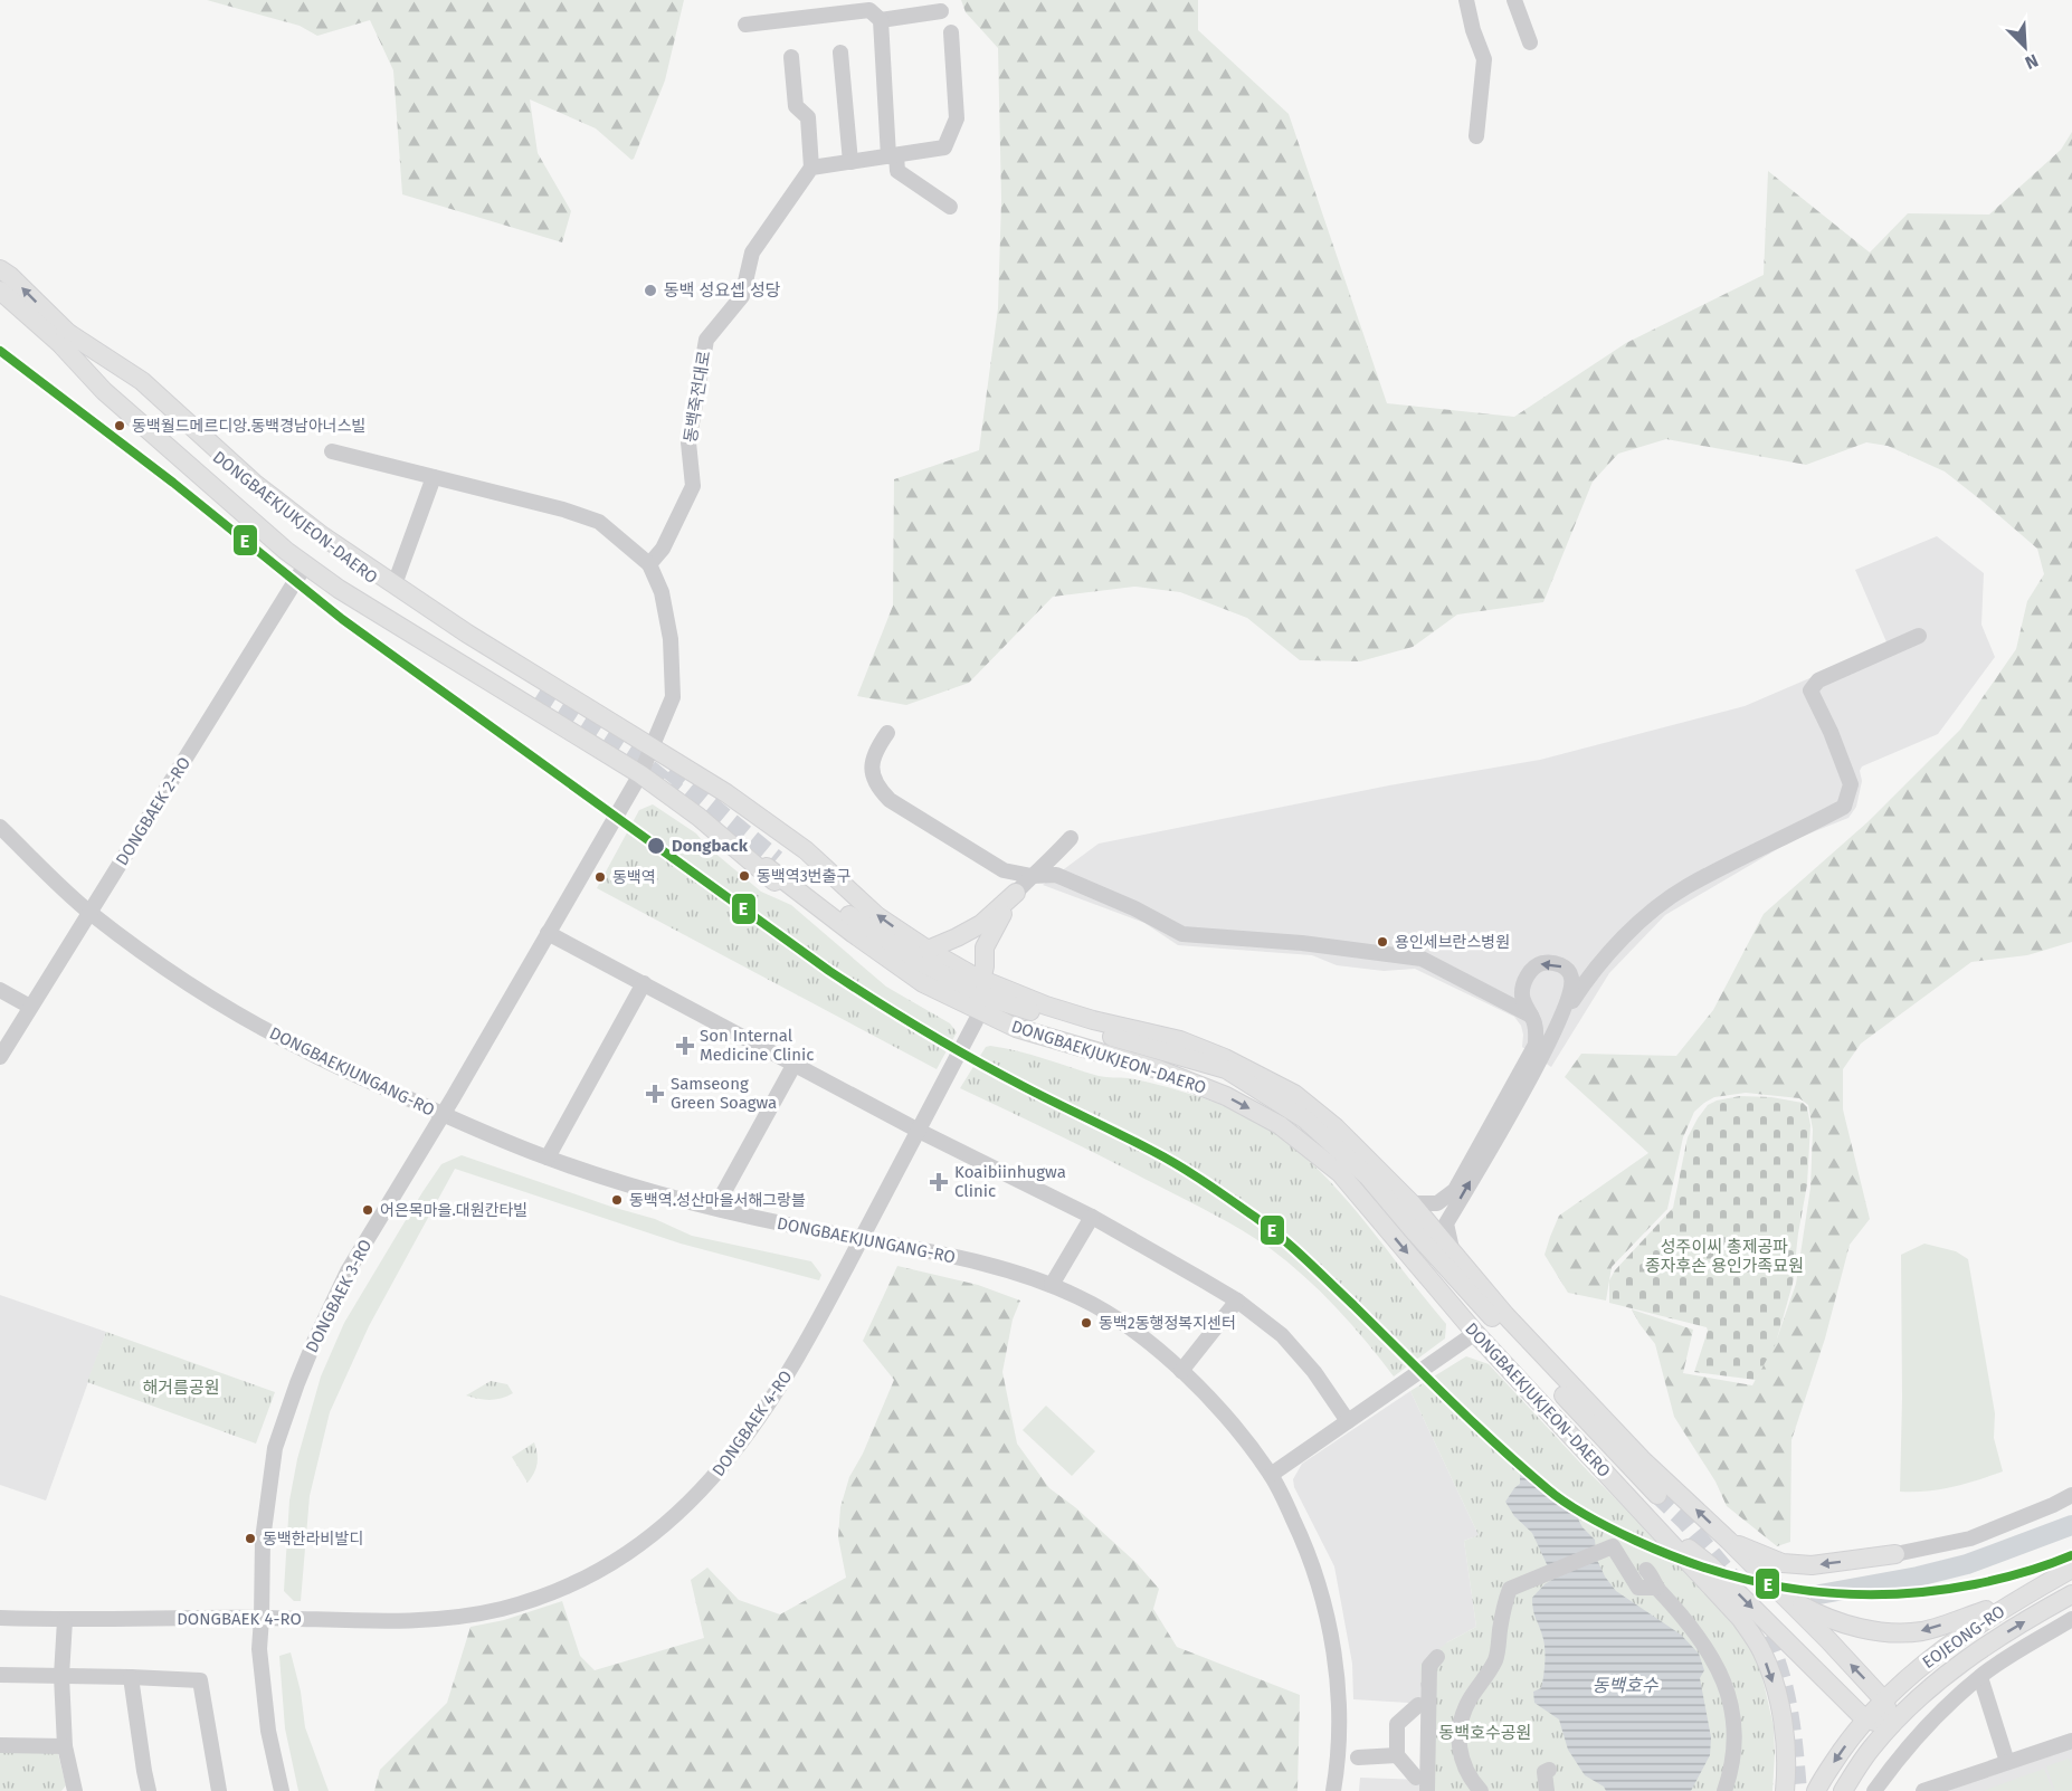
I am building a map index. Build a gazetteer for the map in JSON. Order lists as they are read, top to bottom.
{
  "streets": {
    "main road": ["DONGBAEKJUKJEON-DAERO", "EOJEONG-RO"],
    "street": [
      "동백죽전대로",
      "DONGBAEK 2-RO",
      "DONGBAEKJUNGANG-RO",
      "DONGBAEK 3-RO",
      "DONGBAEK 4-RO"
    ]
  },
  "crossings": [
    ["동백죽전대로", "DONGBAEK 3-RO"],
    ["DONGBAEK 2-RO", "DONGBAEKJUNGANG-RO"],
    ["DONGBAEKJUNGANG-RO", "DONGBAEK 3-RO"],
    ["DONGBAEKJUNGANG-RO", "DONGBAEK 4-RO"],
    ["DONGBAEK 3-RO", "DONGBAEK 4-RO"]
  ],
  "water": ["동백호수"],
  "parks": ["성주이씨 총제공파 종자후손 용인가족묘원", "해거름공원", "동백호수공원"],
  "places": {
    "other": [
      "동백 성요셉 성당",
      "동백월드메르디앙.동백경남아너스빌",
      "Dongback",
      "동백역3번출구",
      "동백역",
      "용인세브란스병원",
      "동백역.성산마을서해그랑블",
      "어은목마을.대원칸타빌",
      "동백2동행정복지센터",
      "동백한라비발디"
    ],
    "health": ["Son Internal Medicine Clinic", "Samseong Green Soagwa", "Koaibiinhugwa Clinic"]
  },
  "lines": ["transit line E"],
  "north": "bottom right"
}
